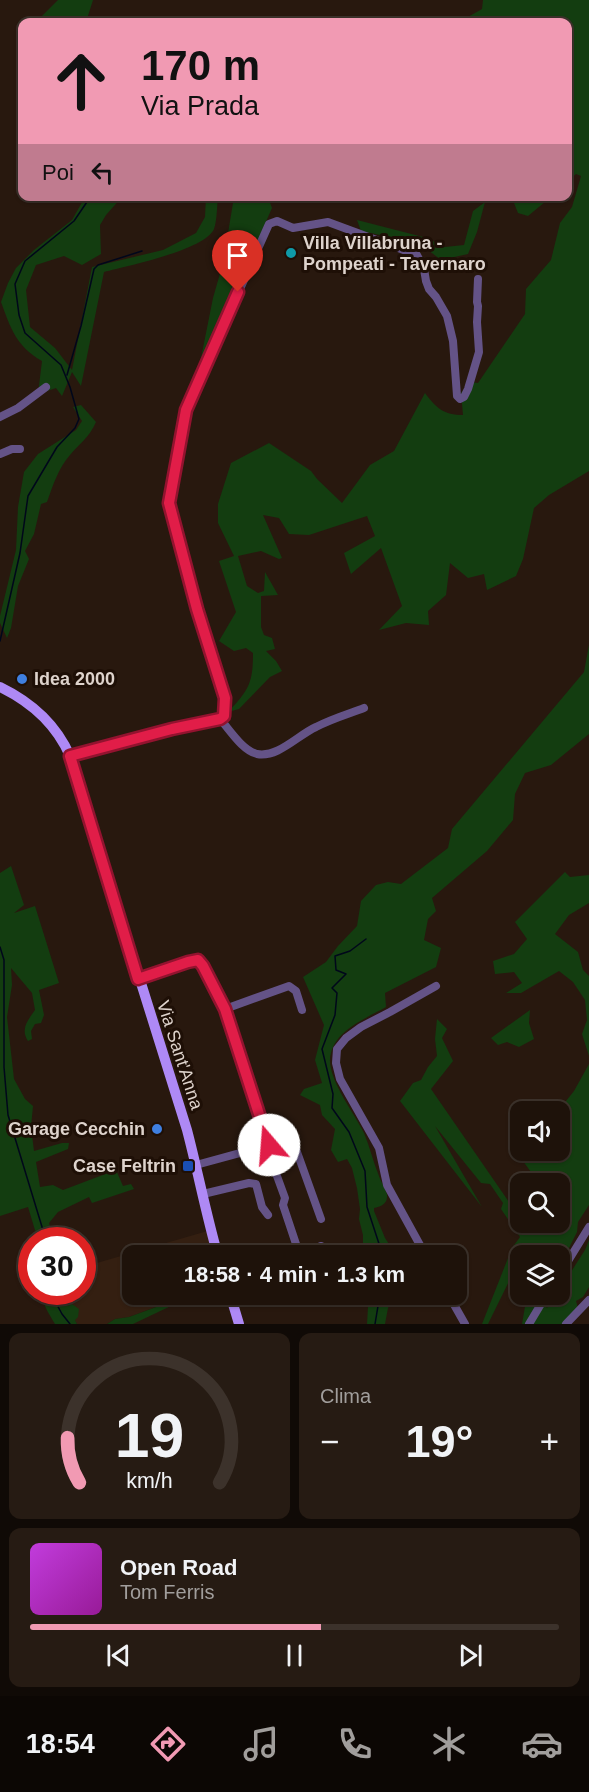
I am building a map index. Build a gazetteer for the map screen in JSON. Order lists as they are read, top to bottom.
{
  "streets": {
    "main road": ["Via Sant'Anna"]
  },
  "places": {
    "other": ["Villa Villabruna - Pompeati - Tavernaro", "Idea 2000", "Garage Cecchin"],
    "transit": ["Case Feltrin"]
  },
  "page": {
    "turn": ["170 m", "Via Prada"],
    "then": "Poi",
    "limit": "30",
    "trip": "18:58 · 4 min · 1.3 km",
    "tile": "Clima",
    "heat": ["−", "19°", "+"],
    "song": ["Open Road", "Tom Ferris"],
    "tabs": "18:54",
    "gauge": ["19", "km/h"]
  }
}
